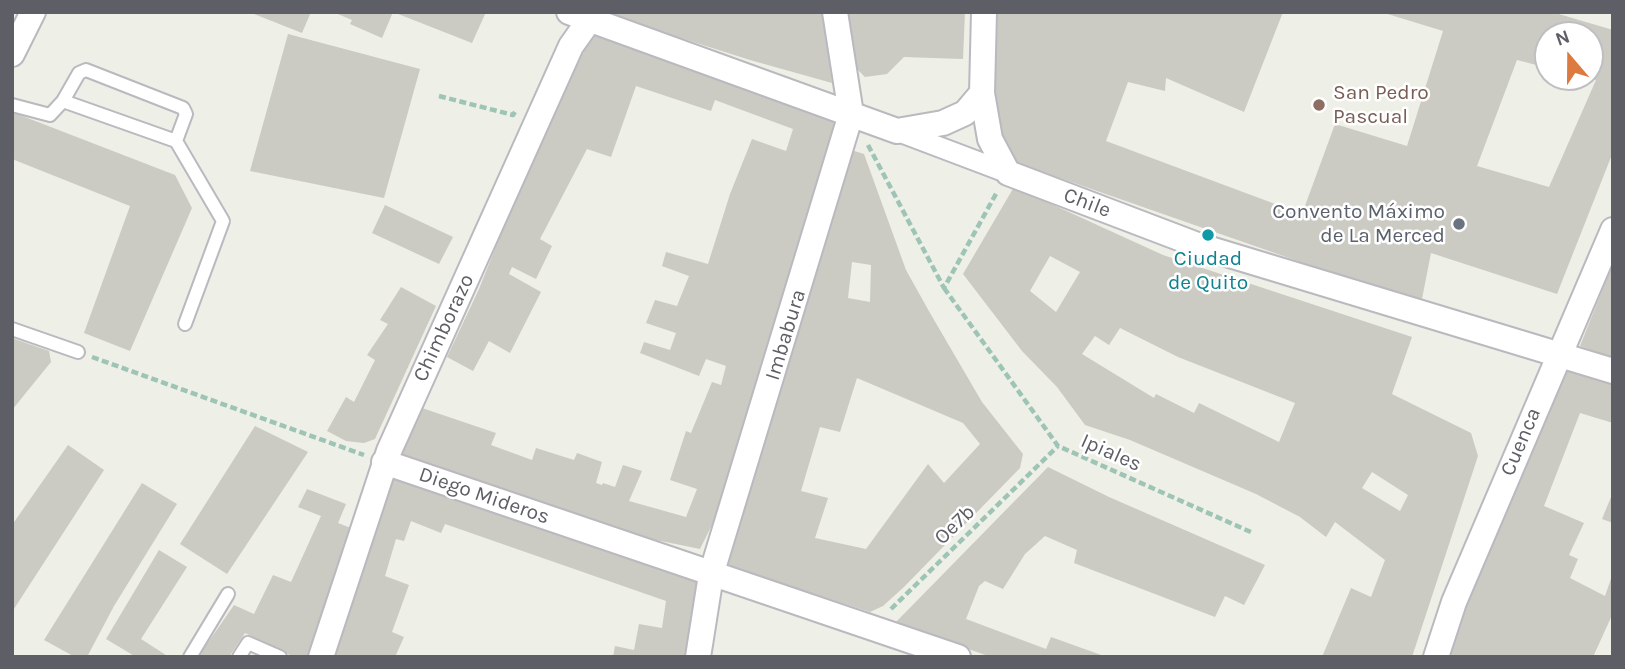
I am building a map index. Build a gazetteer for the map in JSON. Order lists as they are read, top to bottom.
{
  "streets": {
    "street": [
      "Chile",
      "Chimborazo",
      "Imbabura",
      "Cuenca",
      "Diego Mideros"
    ],
    "path": ["Ipiales", "Oe7b"]
  },
  "crossings": [
    ["Chile", "Chimborazo"],
    ["Chile", "Imbabura"],
    ["Chile", "Cuenca"],
    ["Chile", "Ipiales"],
    ["Chimborazo", "Diego Mideros"],
    ["Imbabura", "Ipiales"],
    ["Imbabura", "Diego Mideros"],
    ["Ipiales", "Oe7b"],
    ["Diego Mideros", "Oe7b"]
  ],
  "places": ["San Pedro Pascual", "Convento Máximo de La Merced", "Ciudad de Quito"],
  "north": "top"
}
